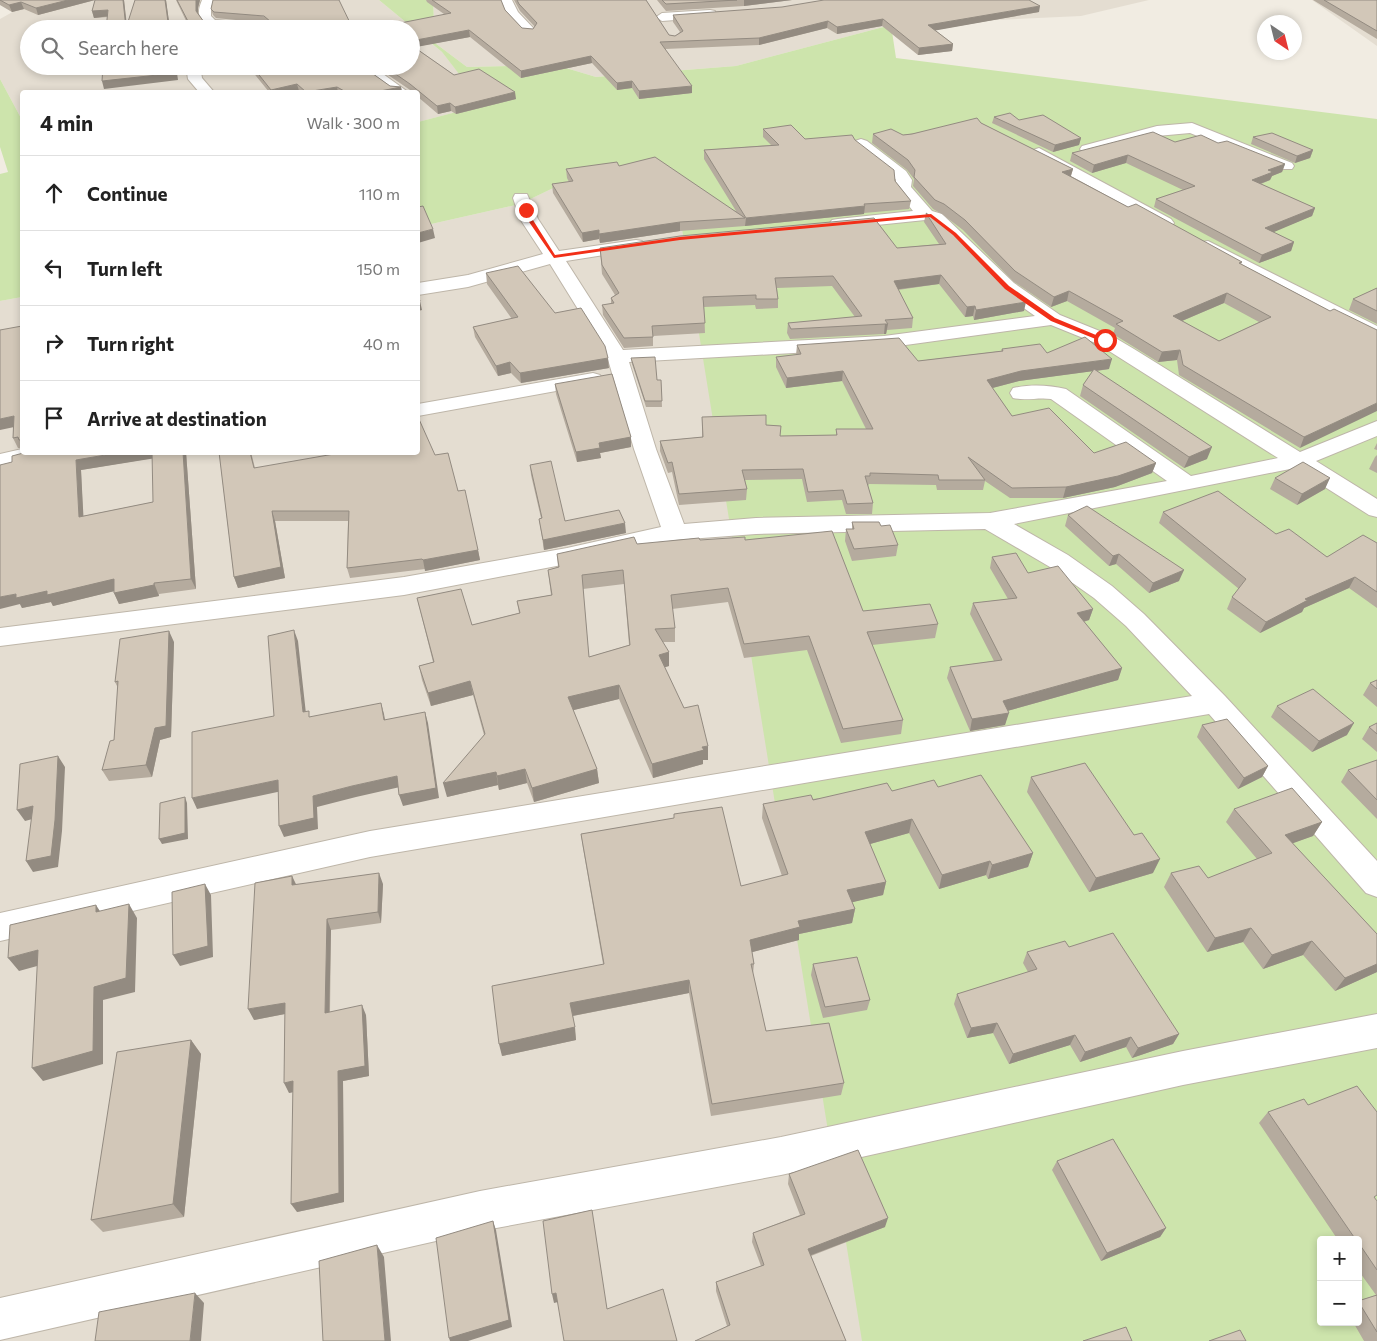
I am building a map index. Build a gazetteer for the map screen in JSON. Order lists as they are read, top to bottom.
{
  "north": "bottom right",
  "page": {
    "search": "Search here",
    "heading": ["4 min", "Walk · 300 m"],
    "list": [
      ["Continue", "110 m"],
      ["Turn left", "150 m"],
      ["Turn right", "40 m"],
      "Arrive at destination"
    ],
    "map_buttons": ["+", "−"]
  }
}
